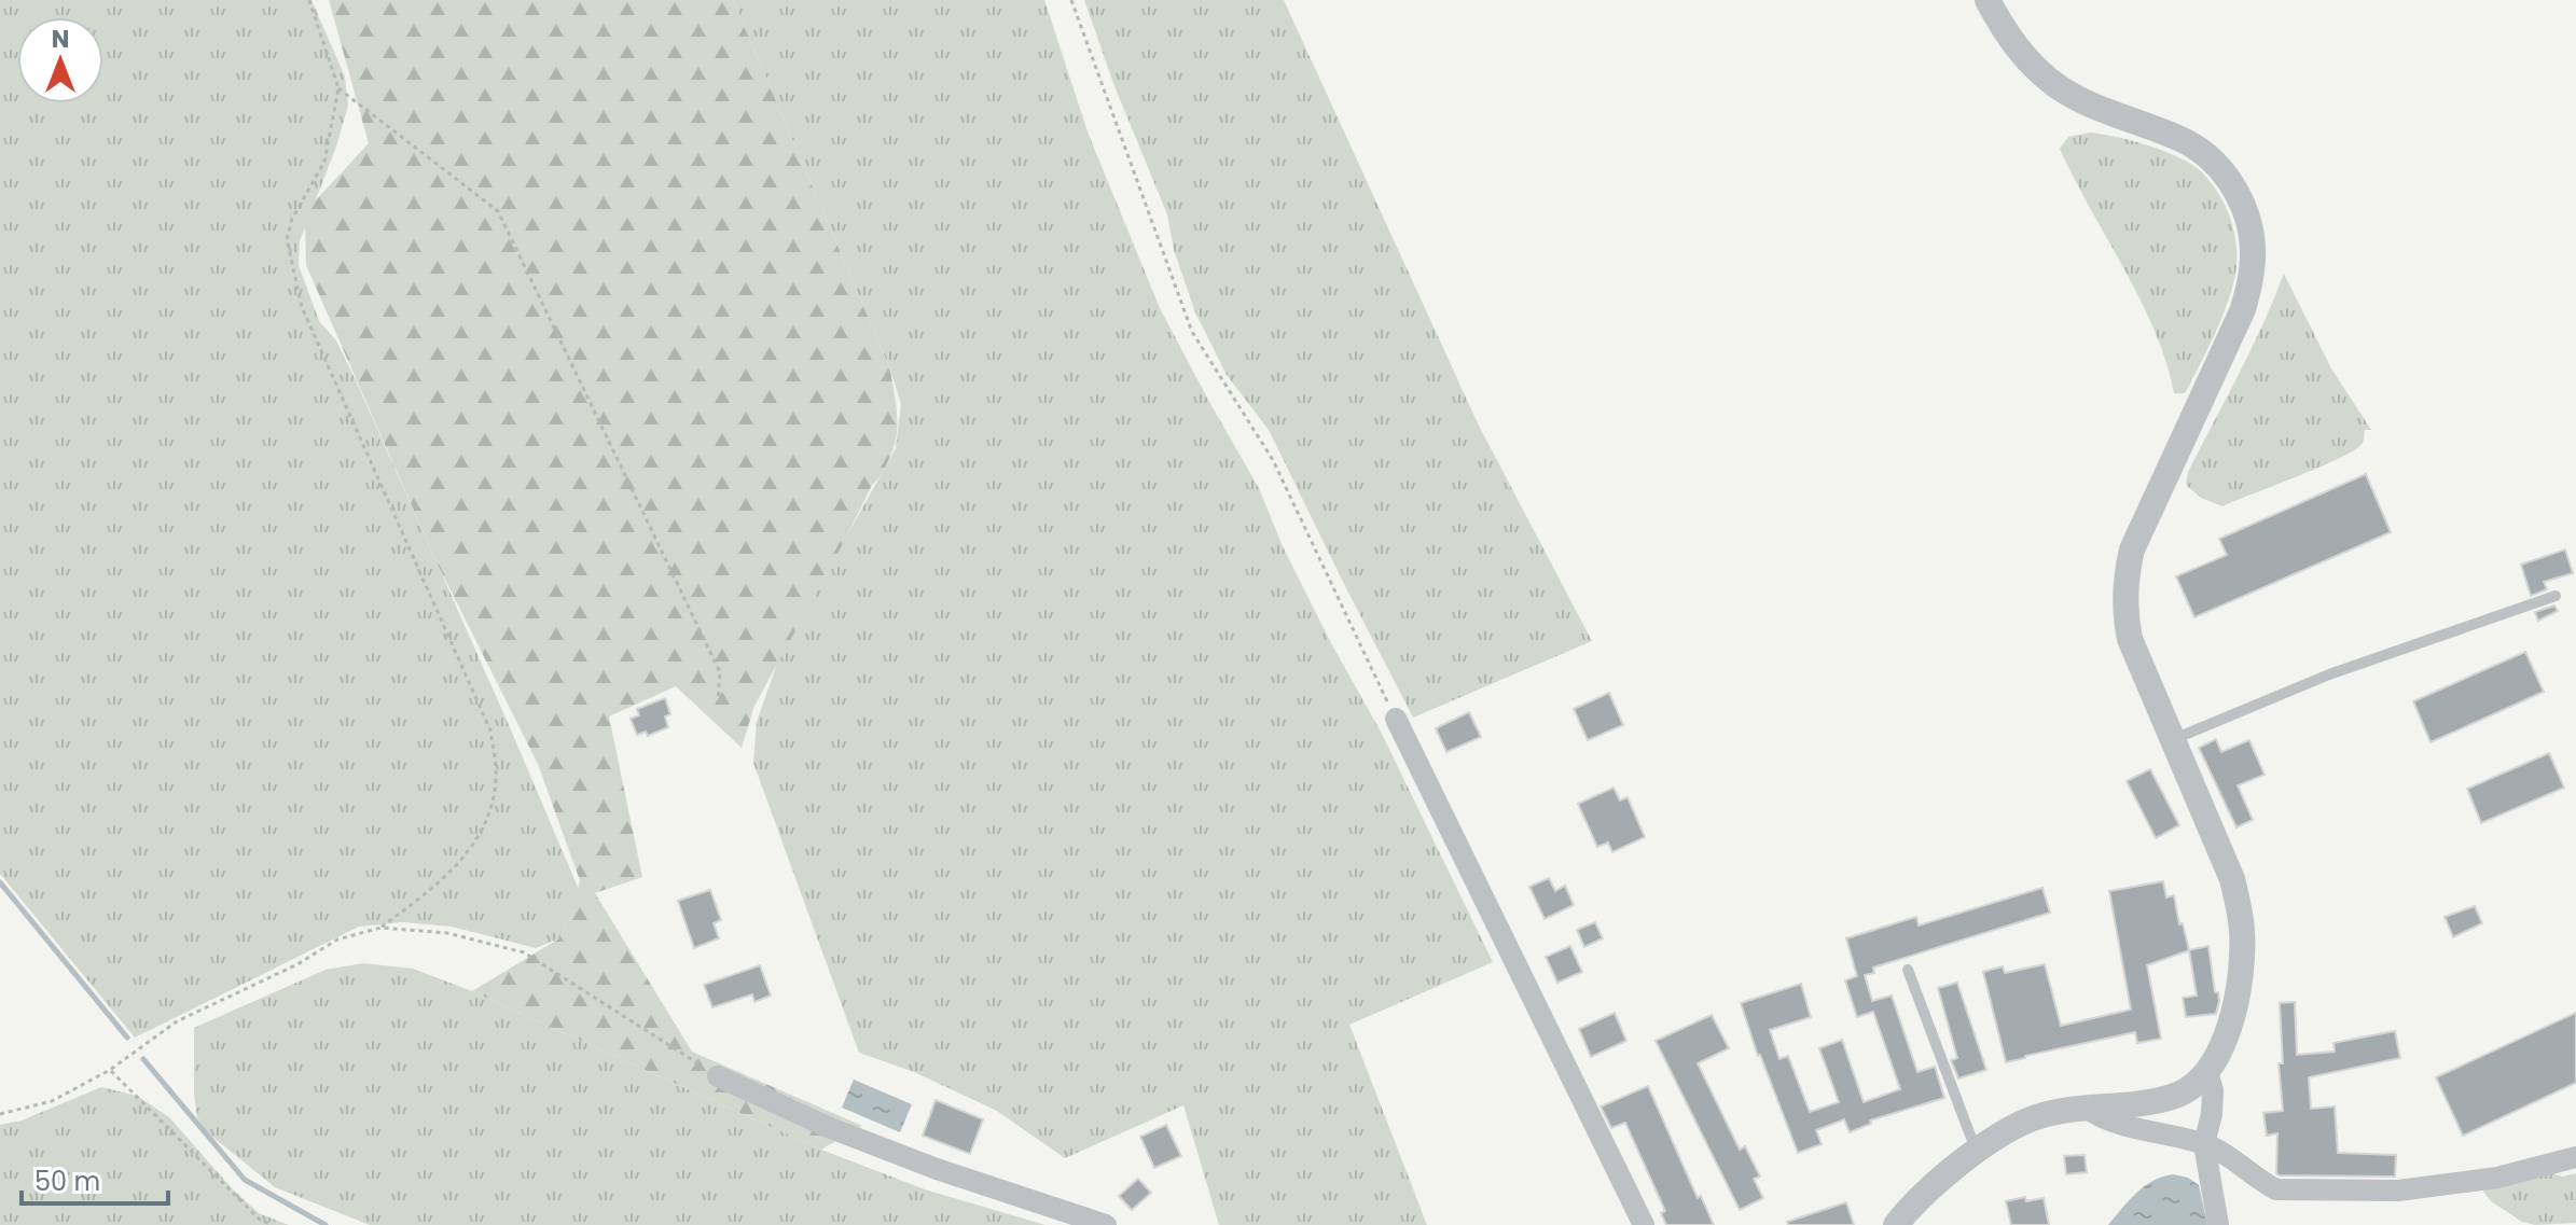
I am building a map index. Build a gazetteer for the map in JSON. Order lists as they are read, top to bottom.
{
  "scale_bar": "50 m",
  "north": "top"
}
